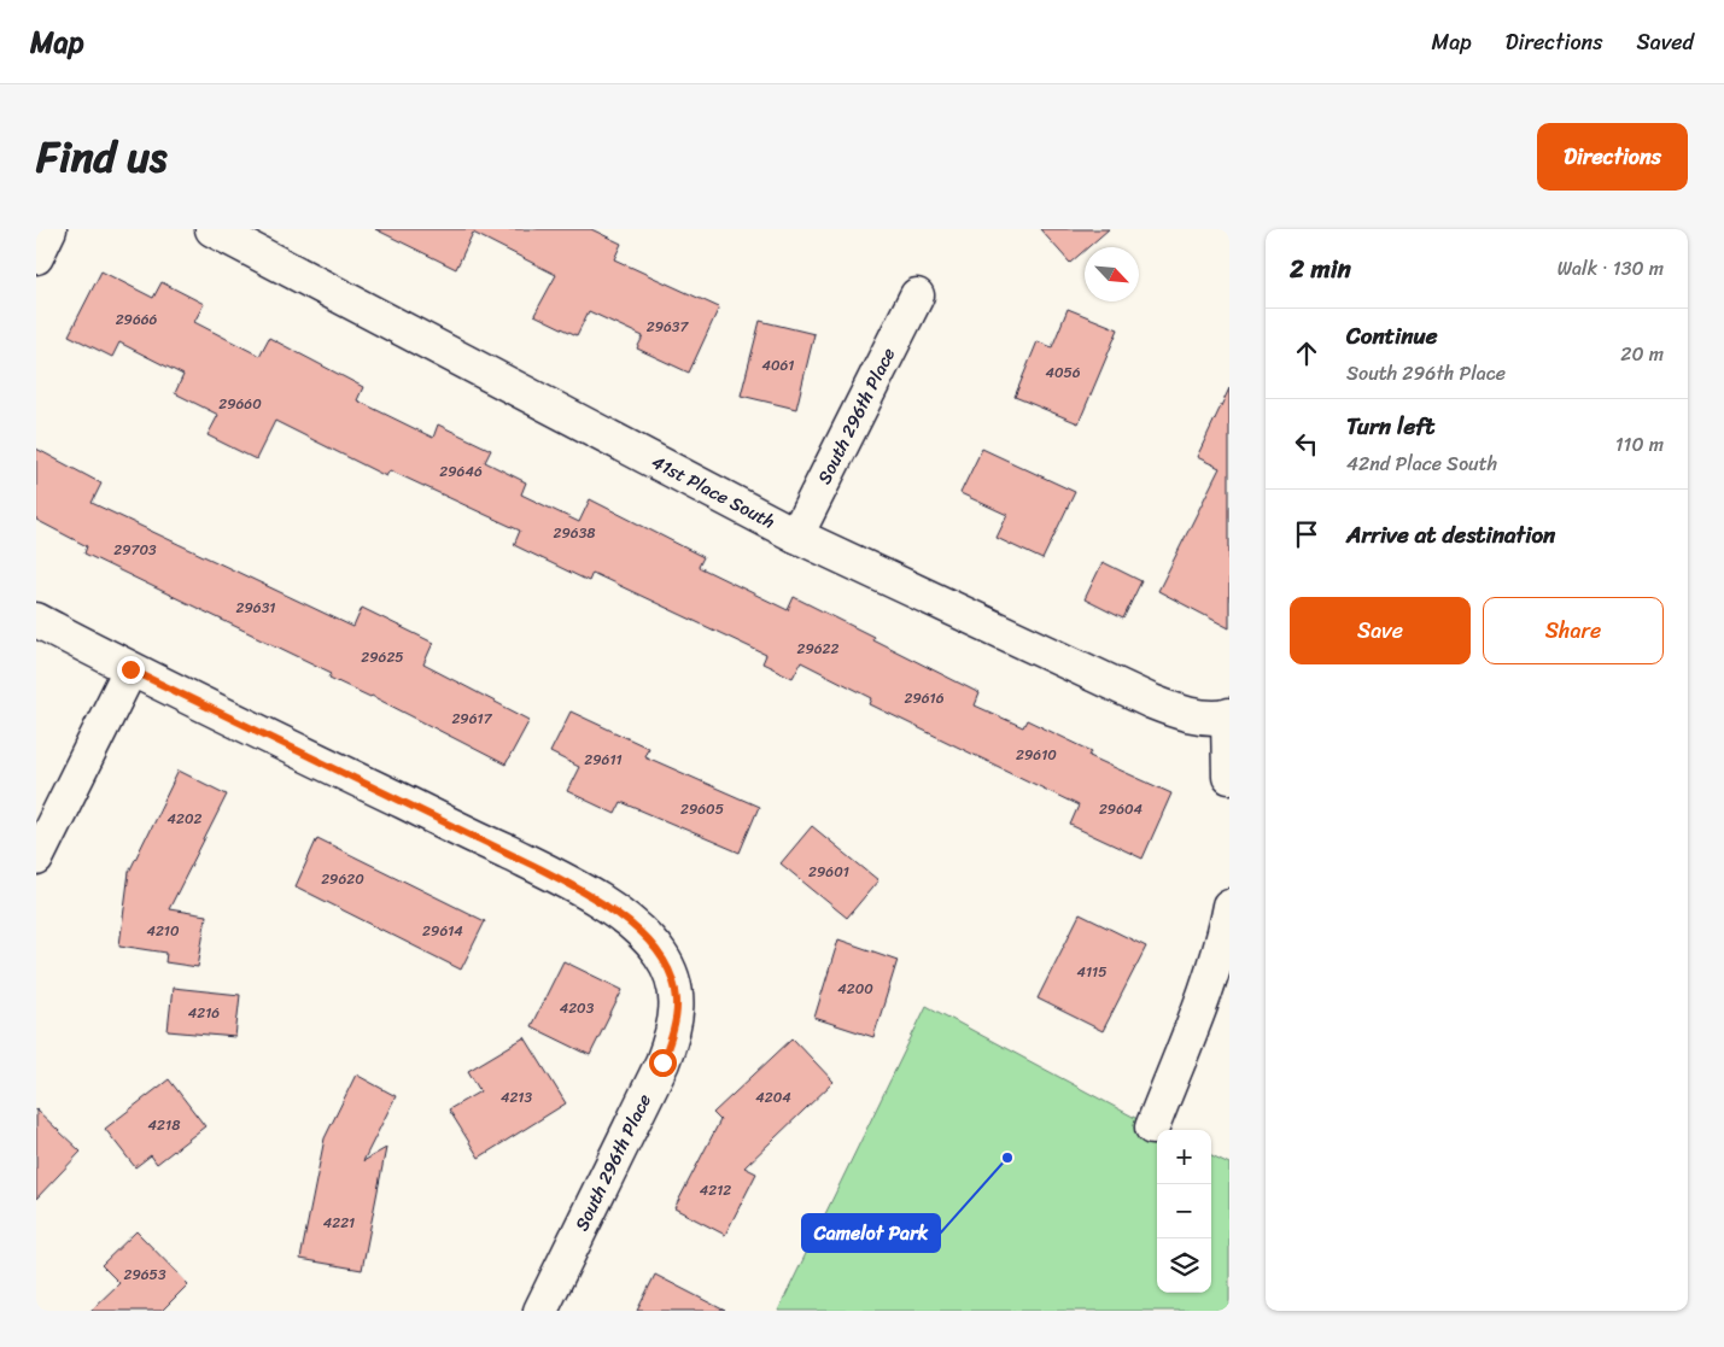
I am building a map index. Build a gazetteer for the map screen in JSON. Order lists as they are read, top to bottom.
{
  "streets": {
    "street": ["South 296th Place", "41st Place South"]
  },
  "crossings": [
    ["South 296th Place", "41st Place South"]
  ],
  "places": ["Camelot Park"],
  "house_numbers": [
    "29666",
    "29637",
    "4061",
    "4056",
    "29660",
    "29646",
    "29638",
    "29703",
    "29631",
    "29622",
    "29625",
    "29616",
    "29617",
    "29610",
    "29611",
    "29605",
    "29604",
    "4202",
    "29601",
    "29620",
    "4210",
    "29614",
    "4115",
    "4200",
    "4203",
    "4216",
    "4213",
    "4204",
    "4218",
    "4212",
    "4221",
    "29653"
  ],
  "north": "bottom right",
  "page": {
    "header": "Map",
    "nav": ["Map", "Directions", "Saved"],
    "title": "Find us",
    "buttons": [
      "Directions",
      ["Save", "Share"]
    ],
    "heading": ["2 min", "Walk · 130 m"],
    "list": [
      ["Continue", "South 296th Place", "20 m"],
      ["Turn left", "42nd Place South", "110 m"],
      "Arrive at destination"
    ],
    "map_buttons": ["+", "−"]
  }
}
